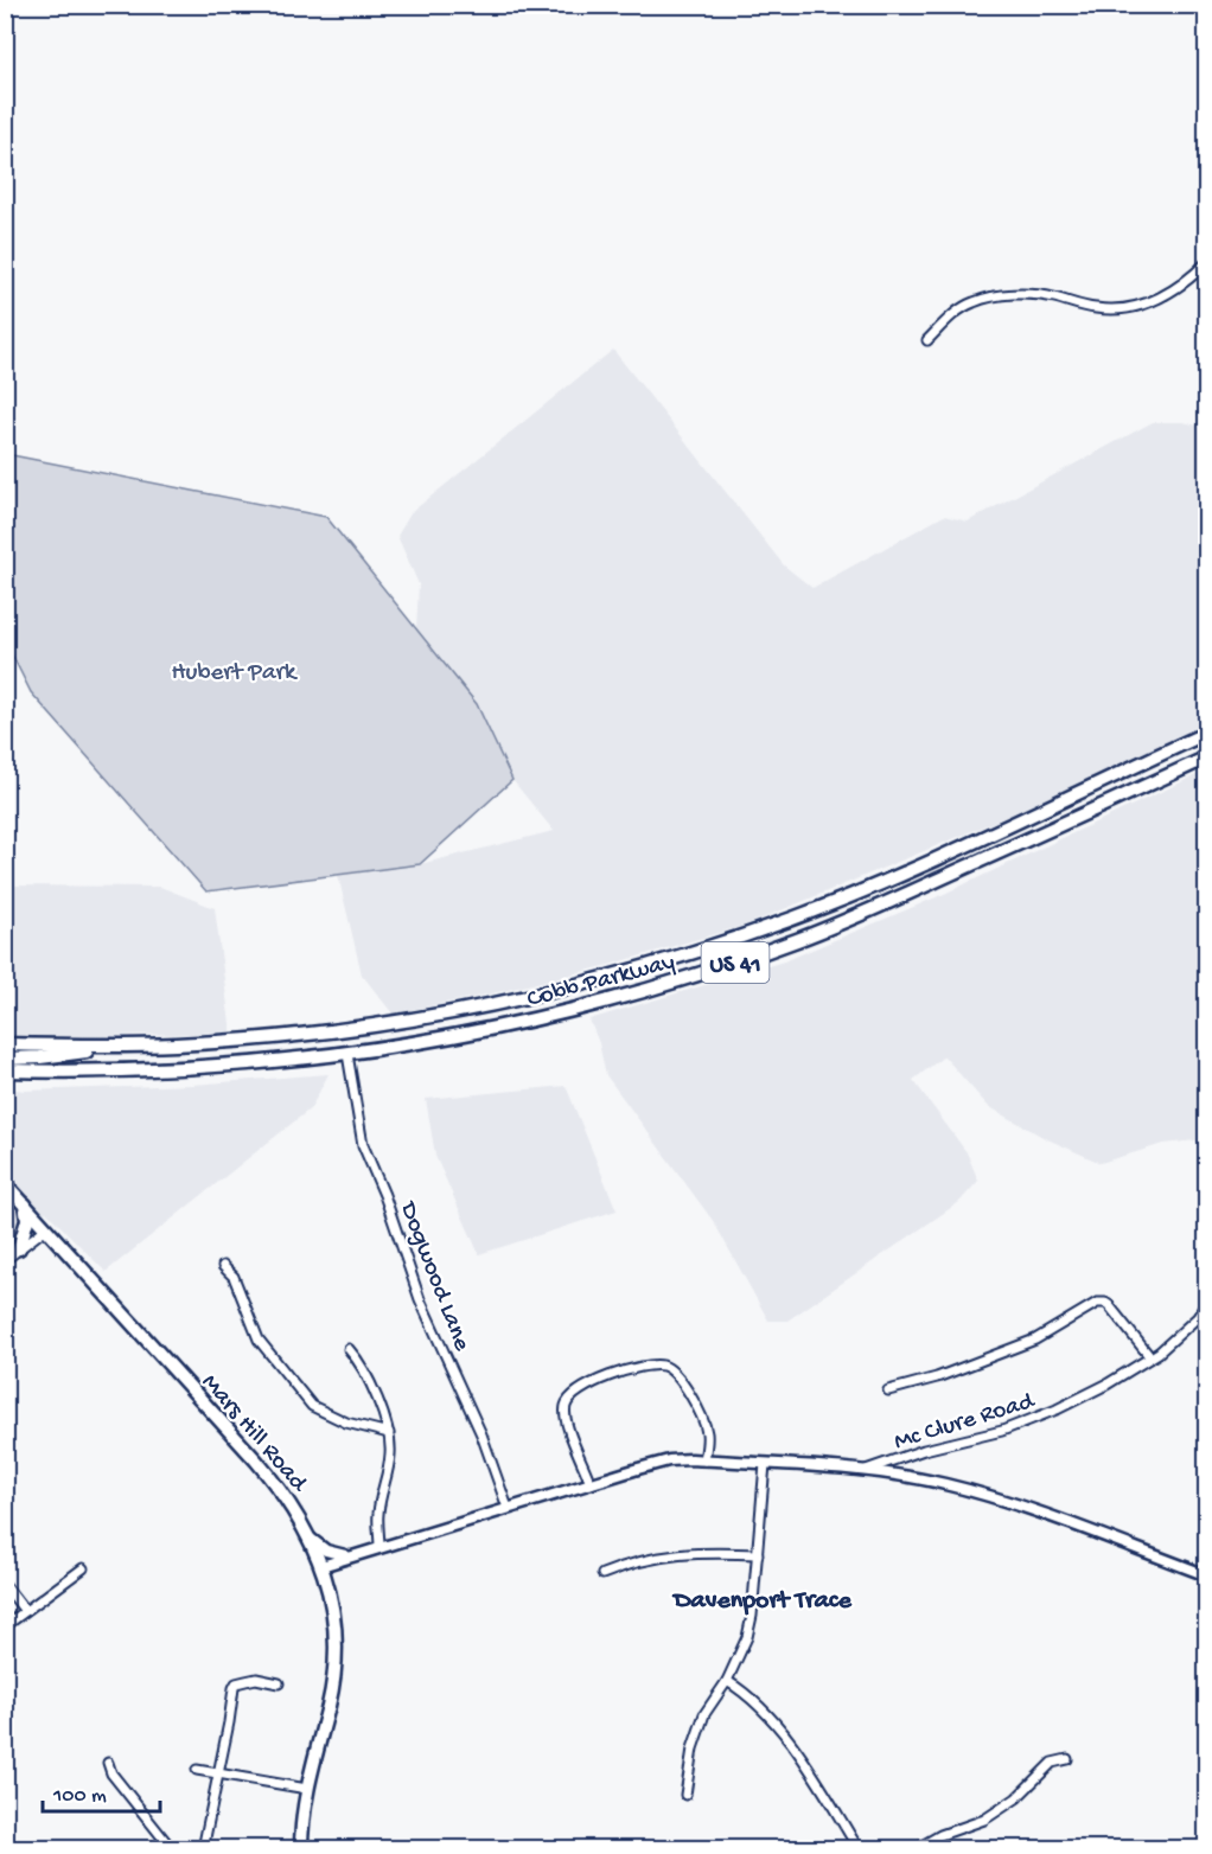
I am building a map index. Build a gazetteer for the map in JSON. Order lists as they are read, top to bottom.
{
  "streets": {
    "main road": ["US 41", "Cobb Parkway", "Mars Hill Road"],
    "street": ["Dogwood Lane", "Mc Clure Road"]
  },
  "crossings": [
    ["Cobb Parkway", "Dogwood Lane"]
  ],
  "districts": ["Davenport Trace"],
  "parks": ["Hubert Park"],
  "scale_bar": "100 m"
}
